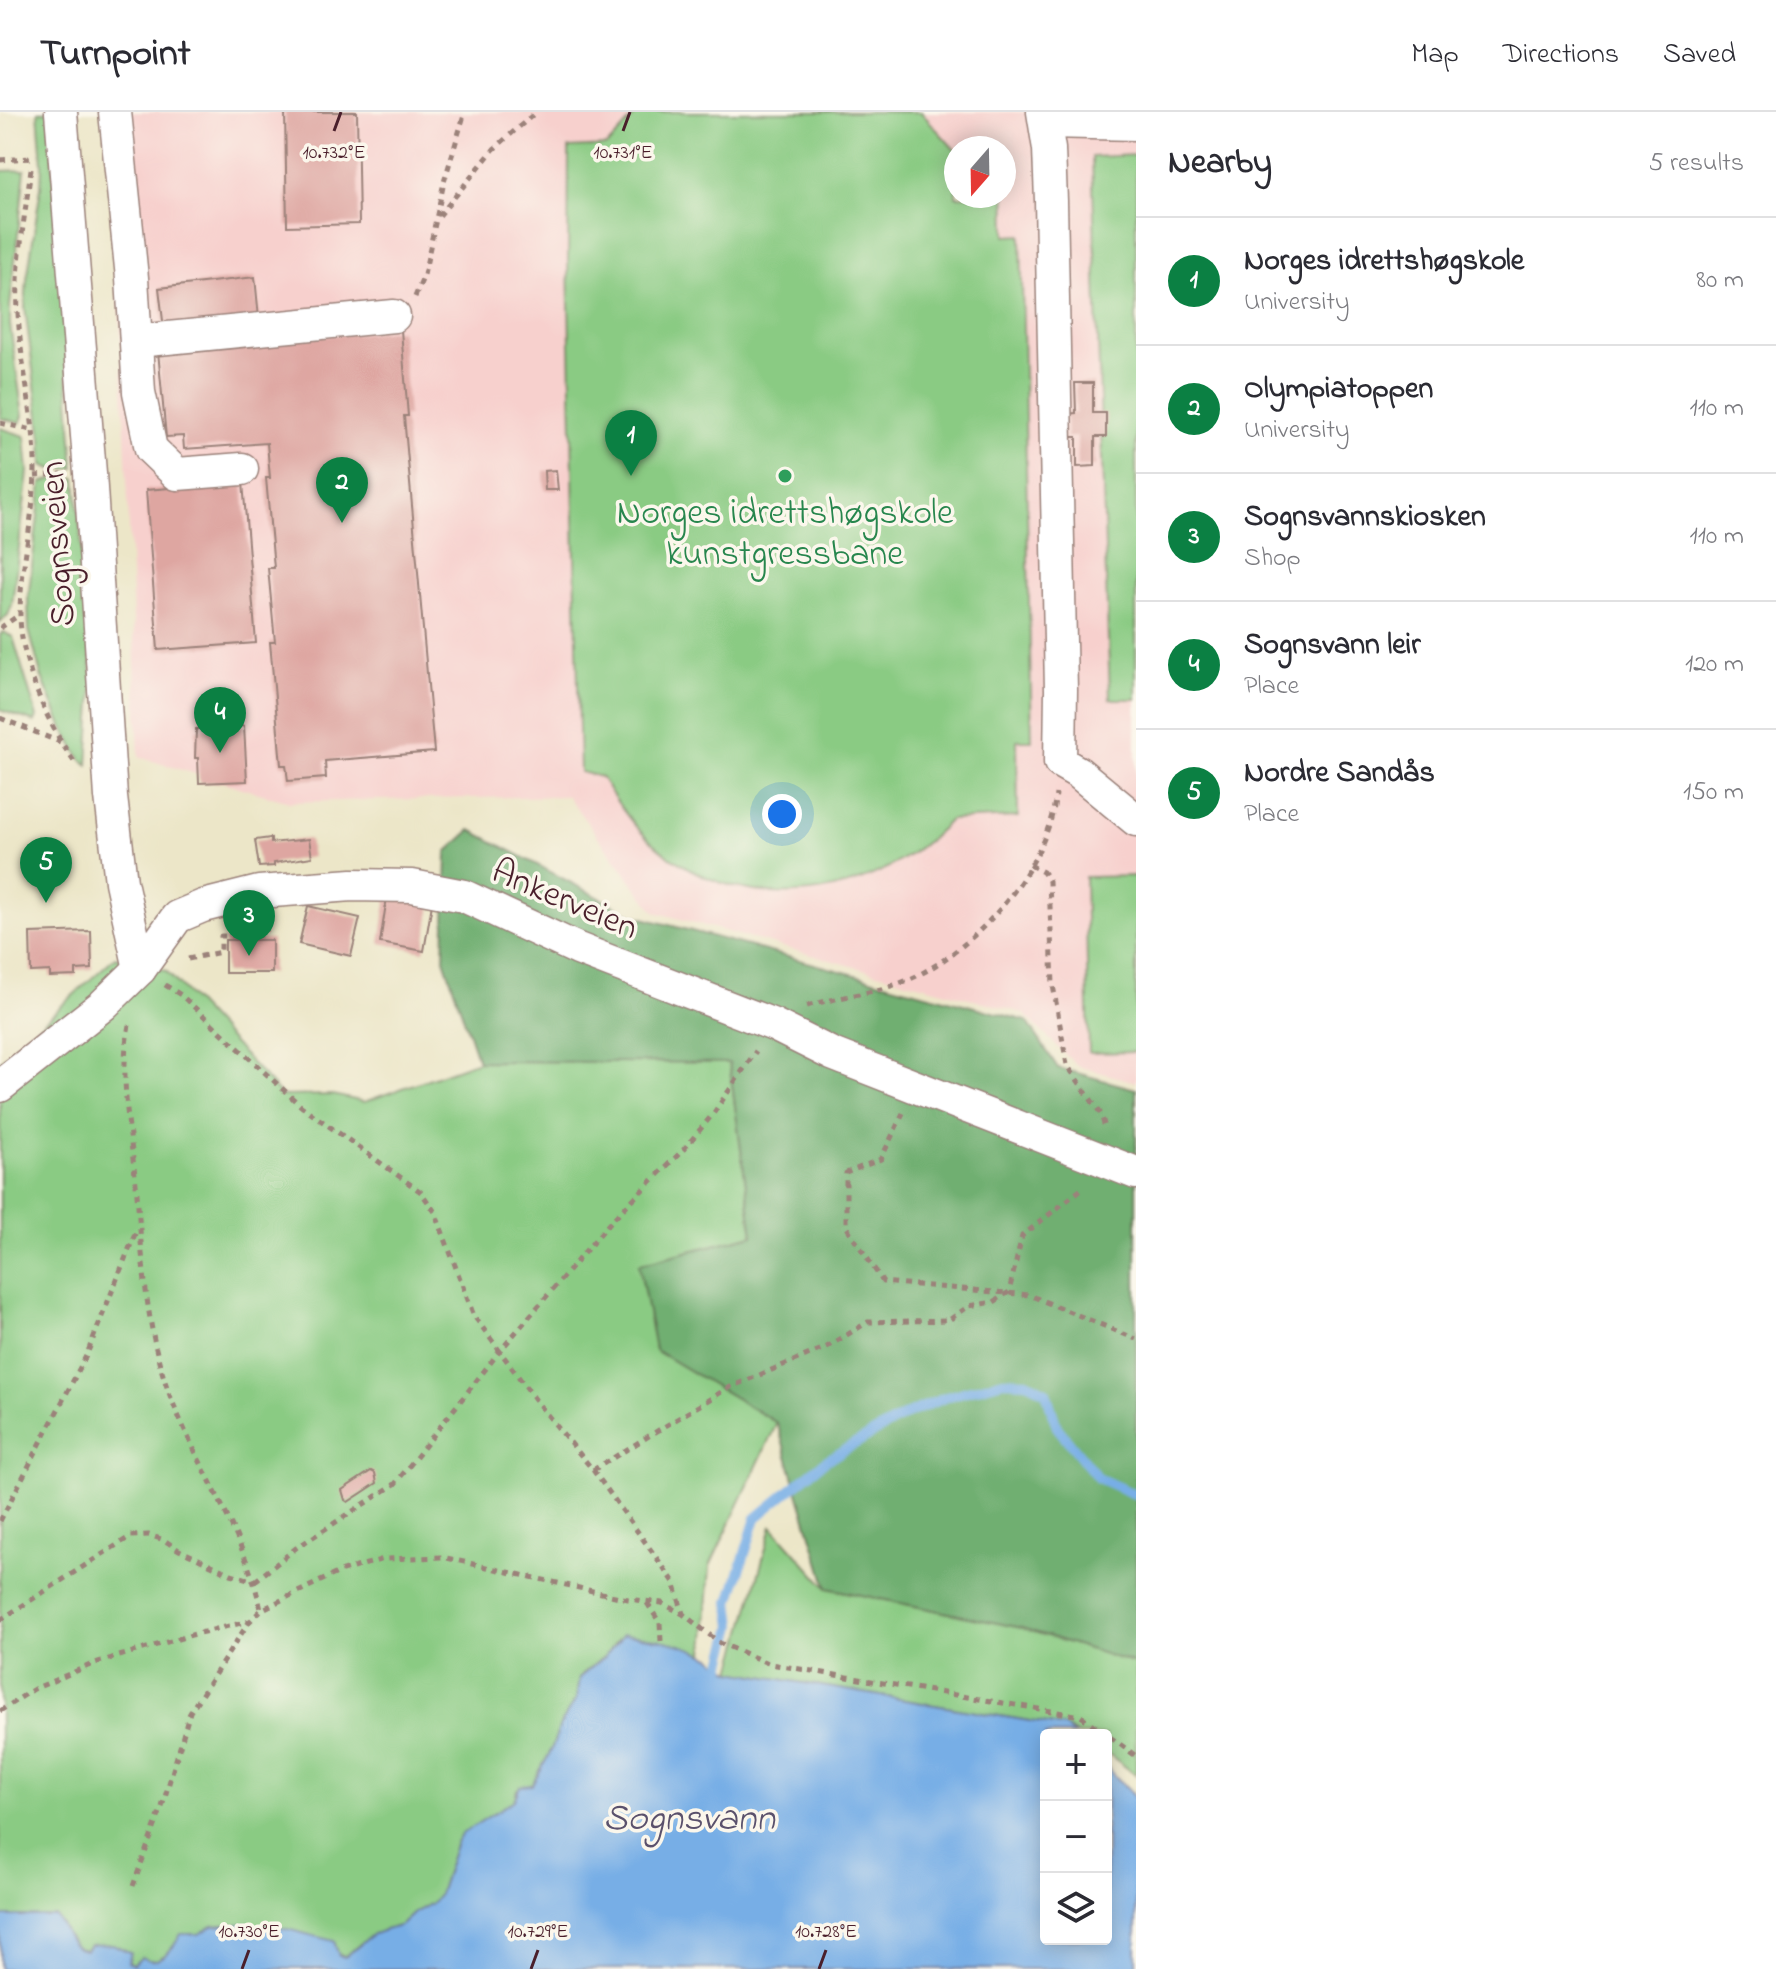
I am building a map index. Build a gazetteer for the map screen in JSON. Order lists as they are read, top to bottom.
{
  "streets": {
    "lane": ["Sognsveien", "Ankerveien"]
  },
  "crossings": [
    ["Sognsveien", "Ankerveien"]
  ],
  "water": ["Sognsvann"],
  "places": ["Norges idrettshøgskole kunstgressbane"],
  "north": "bottom",
  "page": {
    "header": "Turnpoint",
    "nav": ["Map", "Directions", "Saved"],
    "heading": ["Nearby", "5 results"],
    "list": [
      {
        "mark": "1",
        "name": "Norges idrettshøgskole",
        "note": "University",
        "value": "80 m"
      },
      {
        "mark": "2",
        "name": "Olympiatoppen",
        "note": "University",
        "value": "110 m"
      },
      {
        "mark": "3",
        "name": "Sognsvannskiosken",
        "note": "Shop",
        "value": "110 m"
      },
      {
        "mark": "4",
        "name": "Sognsvann leir",
        "note": "Place",
        "value": "120 m"
      },
      {
        "mark": "5",
        "name": "Nordre Sandås",
        "note": "Place",
        "value": "150 m"
      }
    ],
    "pins": [
      "1",
      "2",
      "4",
      "5",
      "3"
    ],
    "map_buttons": ["+", "−"]
  },
  "coordinates": [
    "10.732°E",
    "10.731°E",
    "10.730°E",
    "10.729°E",
    "10.728°E"
  ]
}
